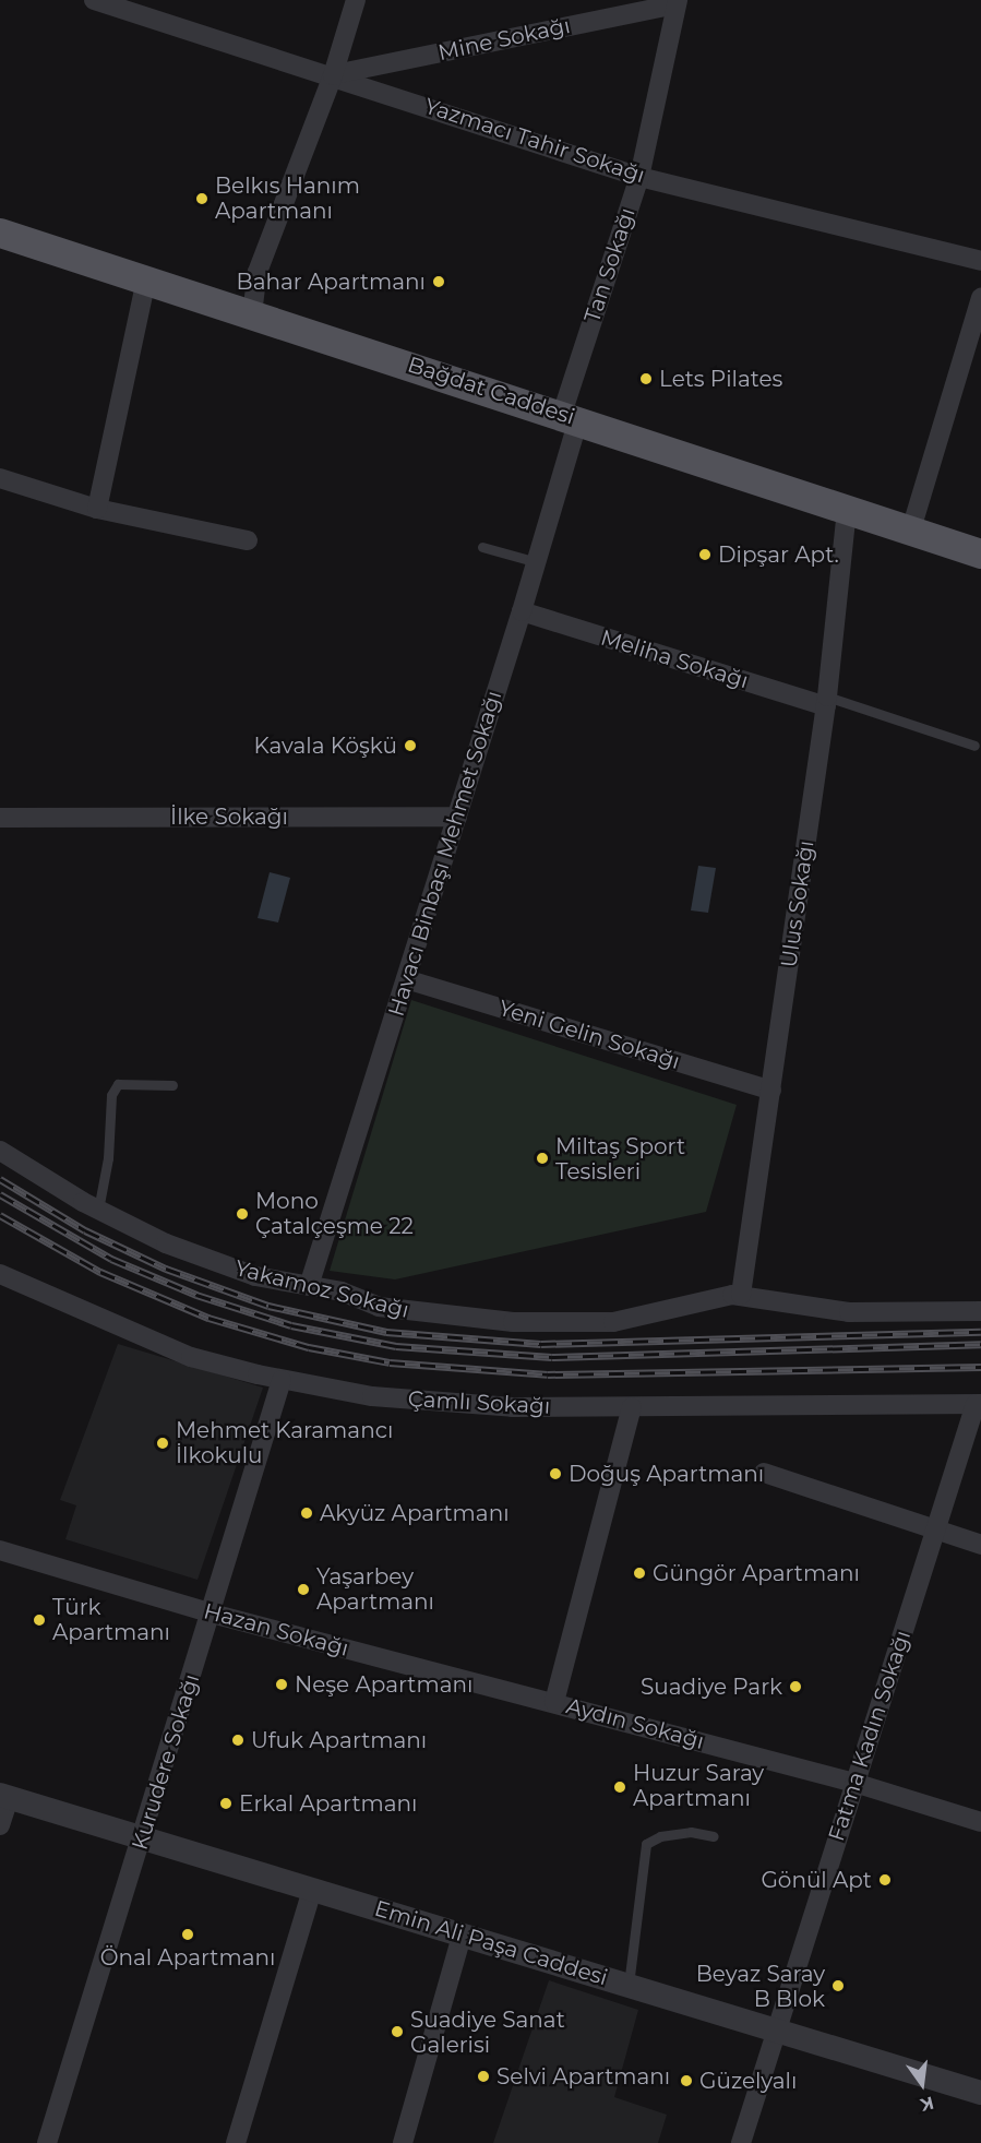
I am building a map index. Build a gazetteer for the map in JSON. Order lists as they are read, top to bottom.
{
  "streets": {
    "main road": ["Bağdat Caddesi"],
    "street": [
      "Mine Sokağı",
      "Yazmacı Tahir Sokağı",
      "Tan Sokağı",
      "Meliha Sokağı",
      "İlke Sokağı",
      "Havacı Binbaşı Mehmet Sokağı",
      "Ulus Sokağı",
      "Yeni Gelin Sokağı",
      "Yakamoz Sokağı",
      "Çamlı Sokağı",
      "Hazan Sokağı",
      "Aydın Sokağı",
      "Fatma Kadın Sokağı",
      "Kurudere Sokağı",
      "Emin Ali Paşa Caddesi"
    ]
  },
  "crossings": [
    ["Mine Sokağı", "Yazmacı Tahir Sokağı"],
    ["Mine Sokağı", "Tan Sokağı"],
    ["Yazmacı Tahir Sokağı", "Tan Sokağı"],
    ["Tan Sokağı", "Bağdat Caddesi"],
    ["Tan Sokağı", "Havacı Binbaşı Mehmet Sokağı"],
    ["Bağdat Caddesi", "Havacı Binbaşı Mehmet Sokağı"],
    ["Bağdat Caddesi", "Ulus Sokağı"],
    ["Meliha Sokağı", "Havacı Binbaşı Mehmet Sokağı"],
    ["Meliha Sokağı", "Ulus Sokağı"],
    ["İlke Sokağı", "Havacı Binbaşı Mehmet Sokağı"],
    ["Havacı Binbaşı Mehmet Sokağı", "Yeni Gelin Sokağı"],
    ["Havacı Binbaşı Mehmet Sokağı", "Yakamoz Sokağı"],
    ["Ulus Sokağı", "Yeni Gelin Sokağı"],
    ["Ulus Sokağı", "Yakamoz Sokağı"],
    ["Çamlı Sokağı", "Fatma Kadın Sokağı"],
    ["Çamlı Sokağı", "Kurudere Sokağı"],
    ["Hazan Sokağı", "Aydın Sokağı"],
    ["Hazan Sokağı", "Kurudere Sokağı"],
    ["Aydın Sokağı", "Fatma Kadın Sokağı"],
    ["Fatma Kadın Sokağı", "Emin Ali Paşa Caddesi"],
    ["Kurudere Sokağı", "Emin Ali Paşa Caddesi"]
  ],
  "places": [
    "Belkıs Hanım Apartmanı",
    "Bahar Apartmanı",
    "Lets Pilates",
    "Dipşar Apt.",
    "Kavala Köşkü",
    "Miltaş Sport Tesisleri",
    "Mono Çatalçeşme 22",
    "Mehmet Karamancı İlkokulu",
    "Doğuş Apartmanı",
    "Akyüz Apartmanı",
    "Güngör Apartmanı",
    "Yaşarbey Apartmanı",
    "Türk Apartmanı",
    "Neşe Apartmanı",
    "Suadiye Park",
    "Ufuk Apartmanı",
    "Huzur Saray Apartmanı",
    "Erkal Apartmanı",
    "Gönül Apt",
    "Önal Apartmanı",
    "Beyaz Saray B Blok",
    "Suadiye Sanat Galerisi",
    "Selvi Apartmanı",
    "Güzelyalı"
  ],
  "north": "bottom"
}
